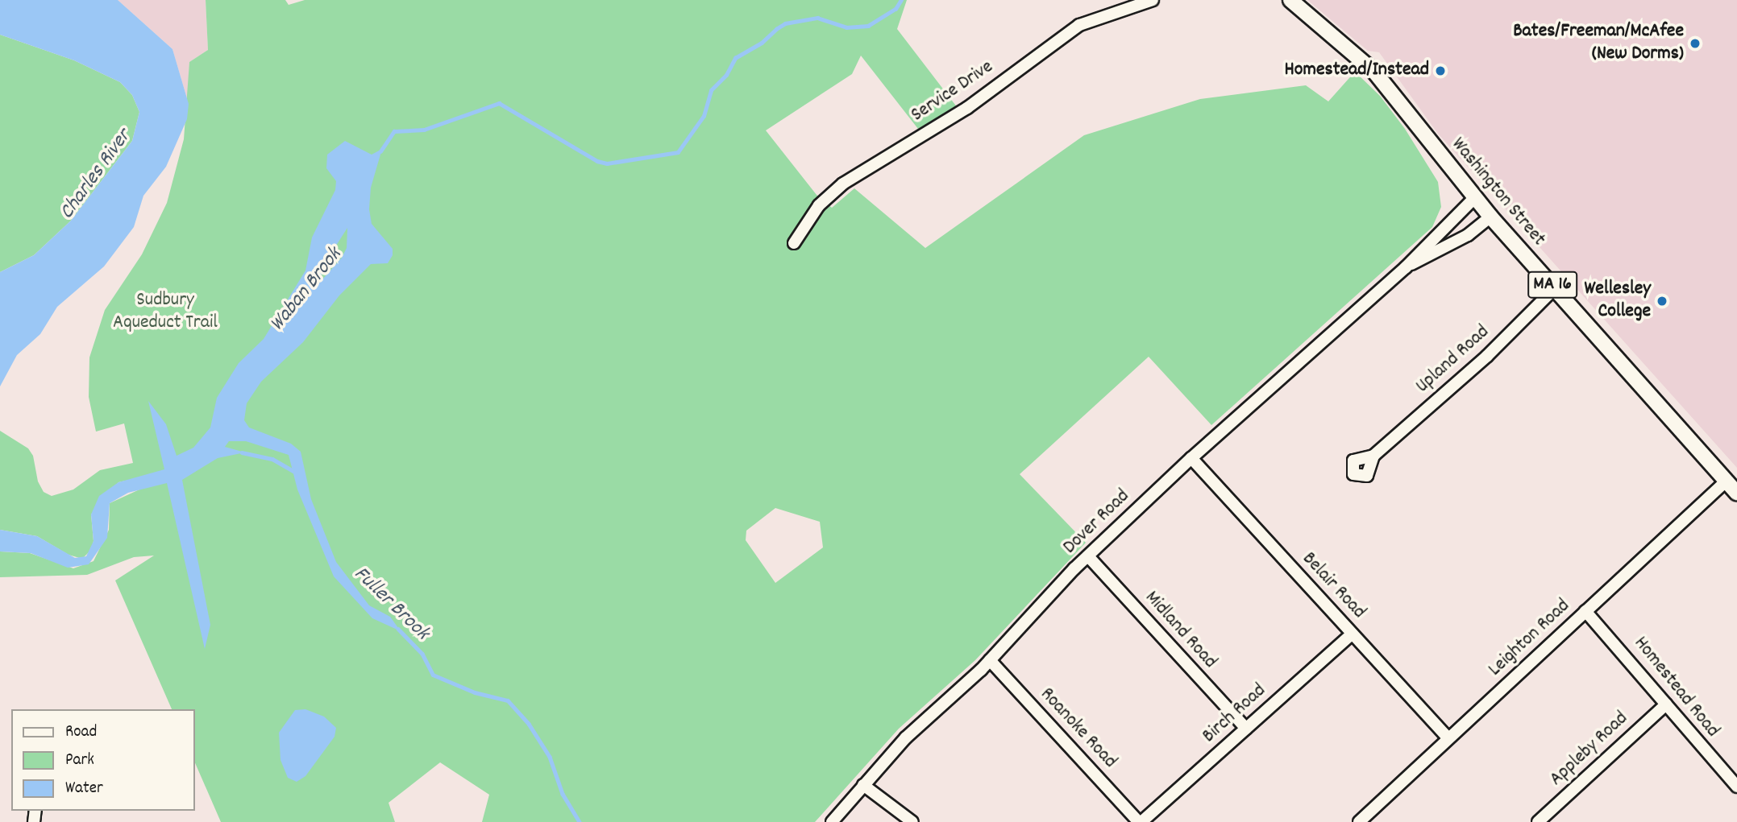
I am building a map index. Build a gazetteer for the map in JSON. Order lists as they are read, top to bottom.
{
  "streets": {
    "main road": ["Washington Street", "MA 16"],
    "street": [
      "Service Drive",
      "Upland Road",
      "Dover Road",
      "Belair Road",
      "Midland Road",
      "Leighton Road",
      "Homestead Road",
      "Birch Road",
      "Roanoke Road",
      "Appleby Road"
    ]
  },
  "crossings": [
    ["Washington Street", "Upland Road"],
    ["Washington Street", "Dover Road"],
    ["Washington Street", "Leighton Road"],
    ["Dover Road", "Belair Road"],
    ["Dover Road", "Midland Road"],
    ["Dover Road", "Roanoke Road"],
    ["Belair Road", "Leighton Road"],
    ["Belair Road", "Birch Road"],
    ["Midland Road", "Birch Road"],
    ["Leighton Road", "Homestead Road"],
    ["Homestead Road", "Appleby Road"],
    ["Birch Road", "Roanoke Road"]
  ],
  "water": ["Charles River", "Waban Brook", "Fuller Brook"],
  "parks": ["Sudbury Aqueduct Trail"],
  "places": ["Bates/Freeman/McAfee (New Dorms)", "Homestead/Instead", "Wellesley College"],
  "legend": ["Road", "Park", "Water"]
}
